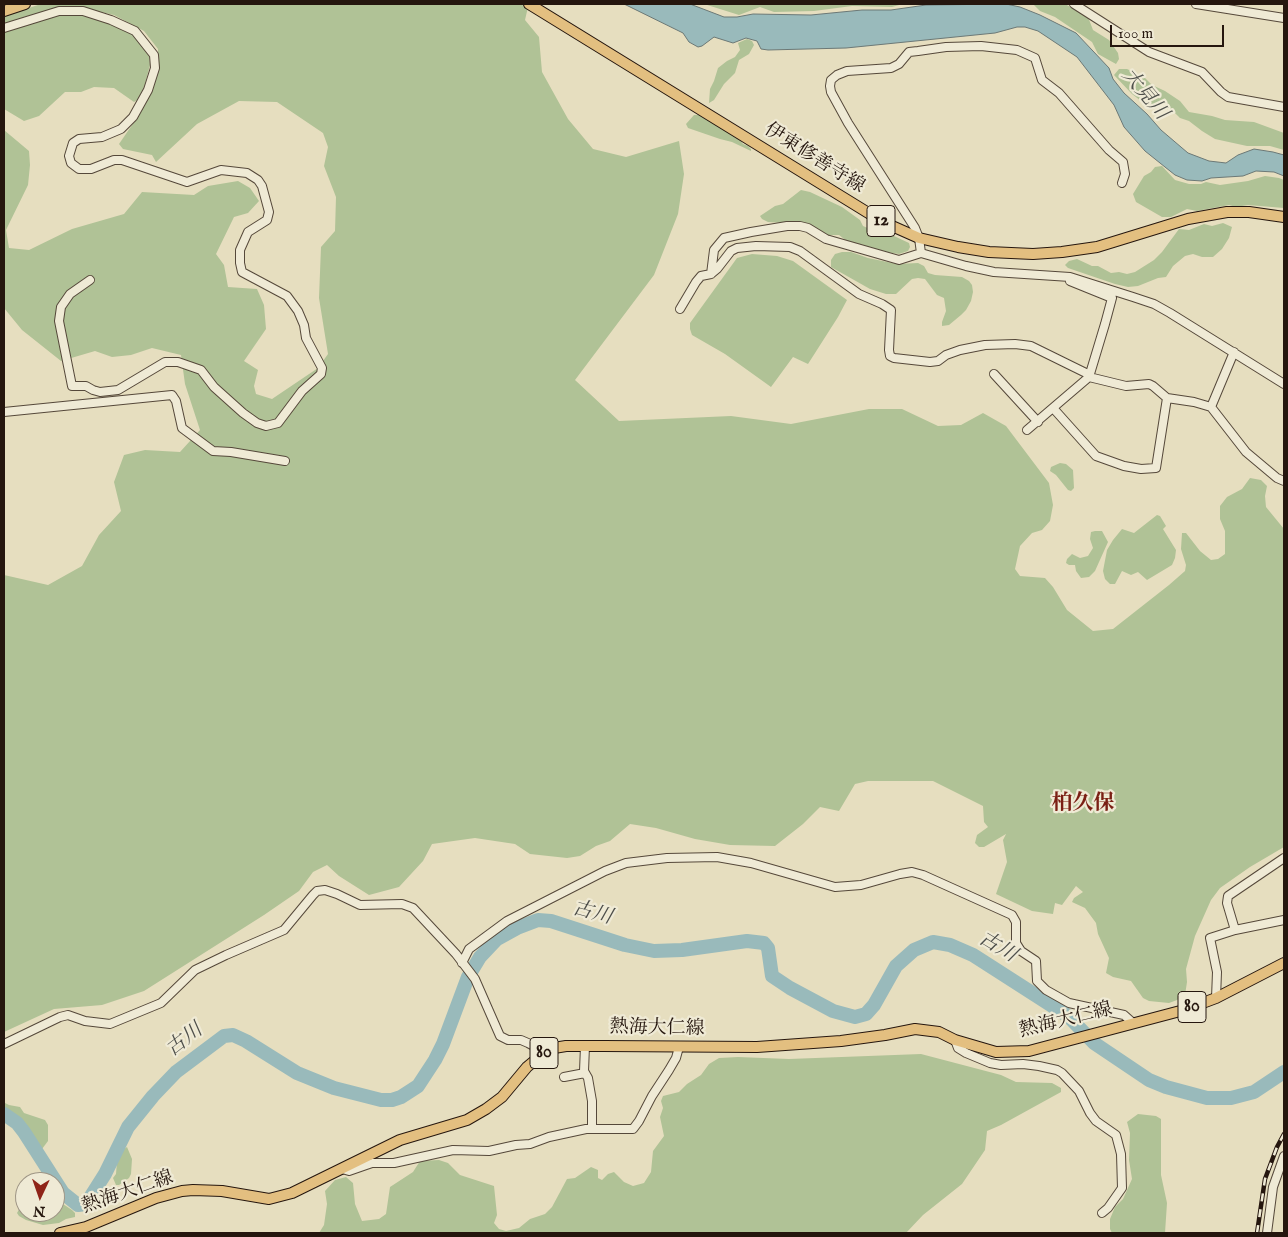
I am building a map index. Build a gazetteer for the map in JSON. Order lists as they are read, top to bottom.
{
  "streets": {
    "main road": [
      "伊東修善寺線",
      "12",
      "80",
      "熱海大仁線"
    ]
  },
  "districts": ["柏久保"],
  "water": ["大見川", "古川"],
  "scale_bar": "100 m",
  "north": "bottom"
}
